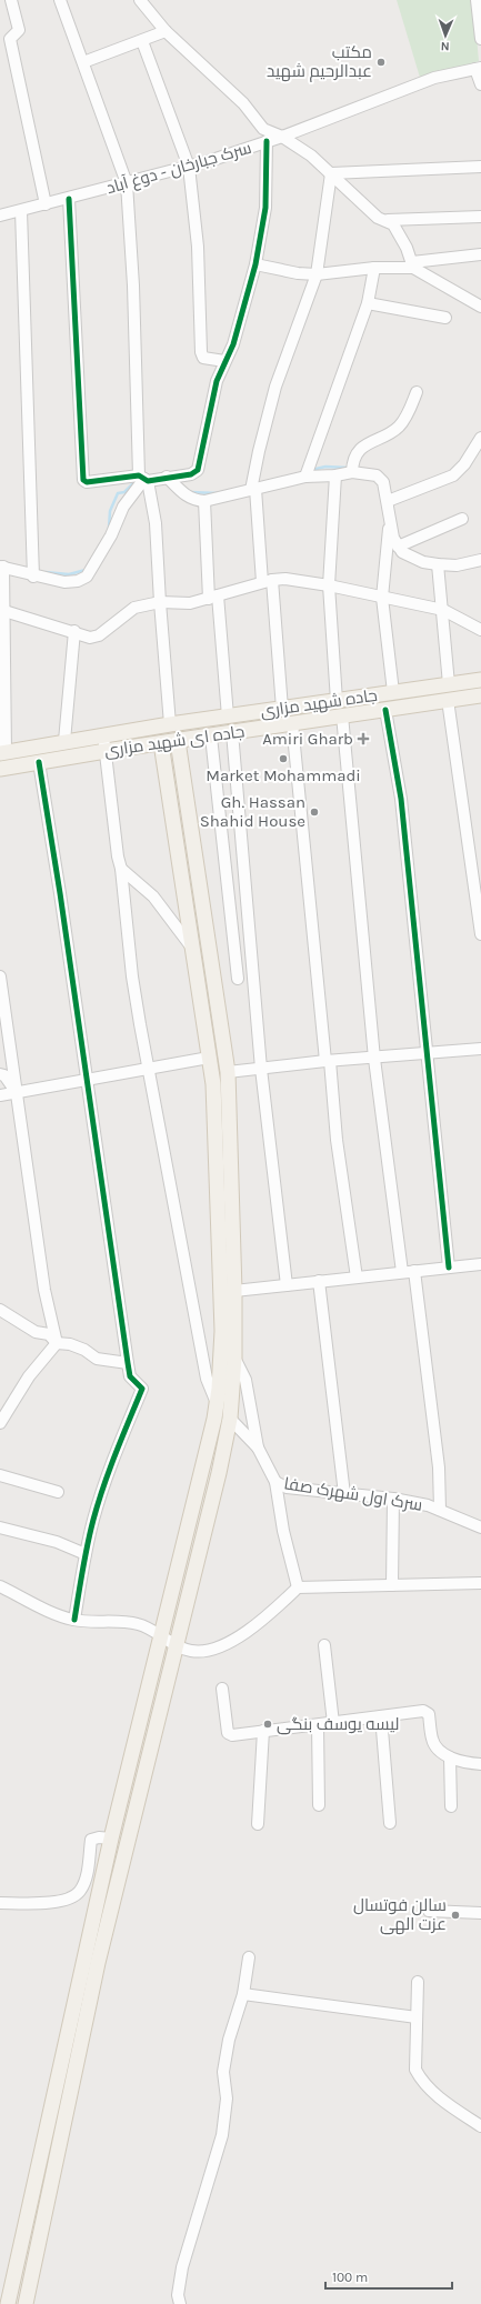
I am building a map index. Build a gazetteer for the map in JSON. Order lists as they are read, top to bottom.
{
  "streets": {
    "main road": ["جاده شهید مزاری", "جاده ای شهید مزاری"],
    "street": ["سرک جبارخان - دوغ آباد", "سرک اول شهرک صفا"]
  },
  "places": {
    "other": [
      "مکتب عبدالرحیم شهید",
      "Market Mohammadi",
      "Gh. Hassan Shahid House",
      "لیسه یوسف بنگی",
      "سالن فوتسال عزت الهی"
    ],
    "health": ["Amiri Gharb"]
  },
  "scale_bar": "100 m",
  "north": "bottom"
}
